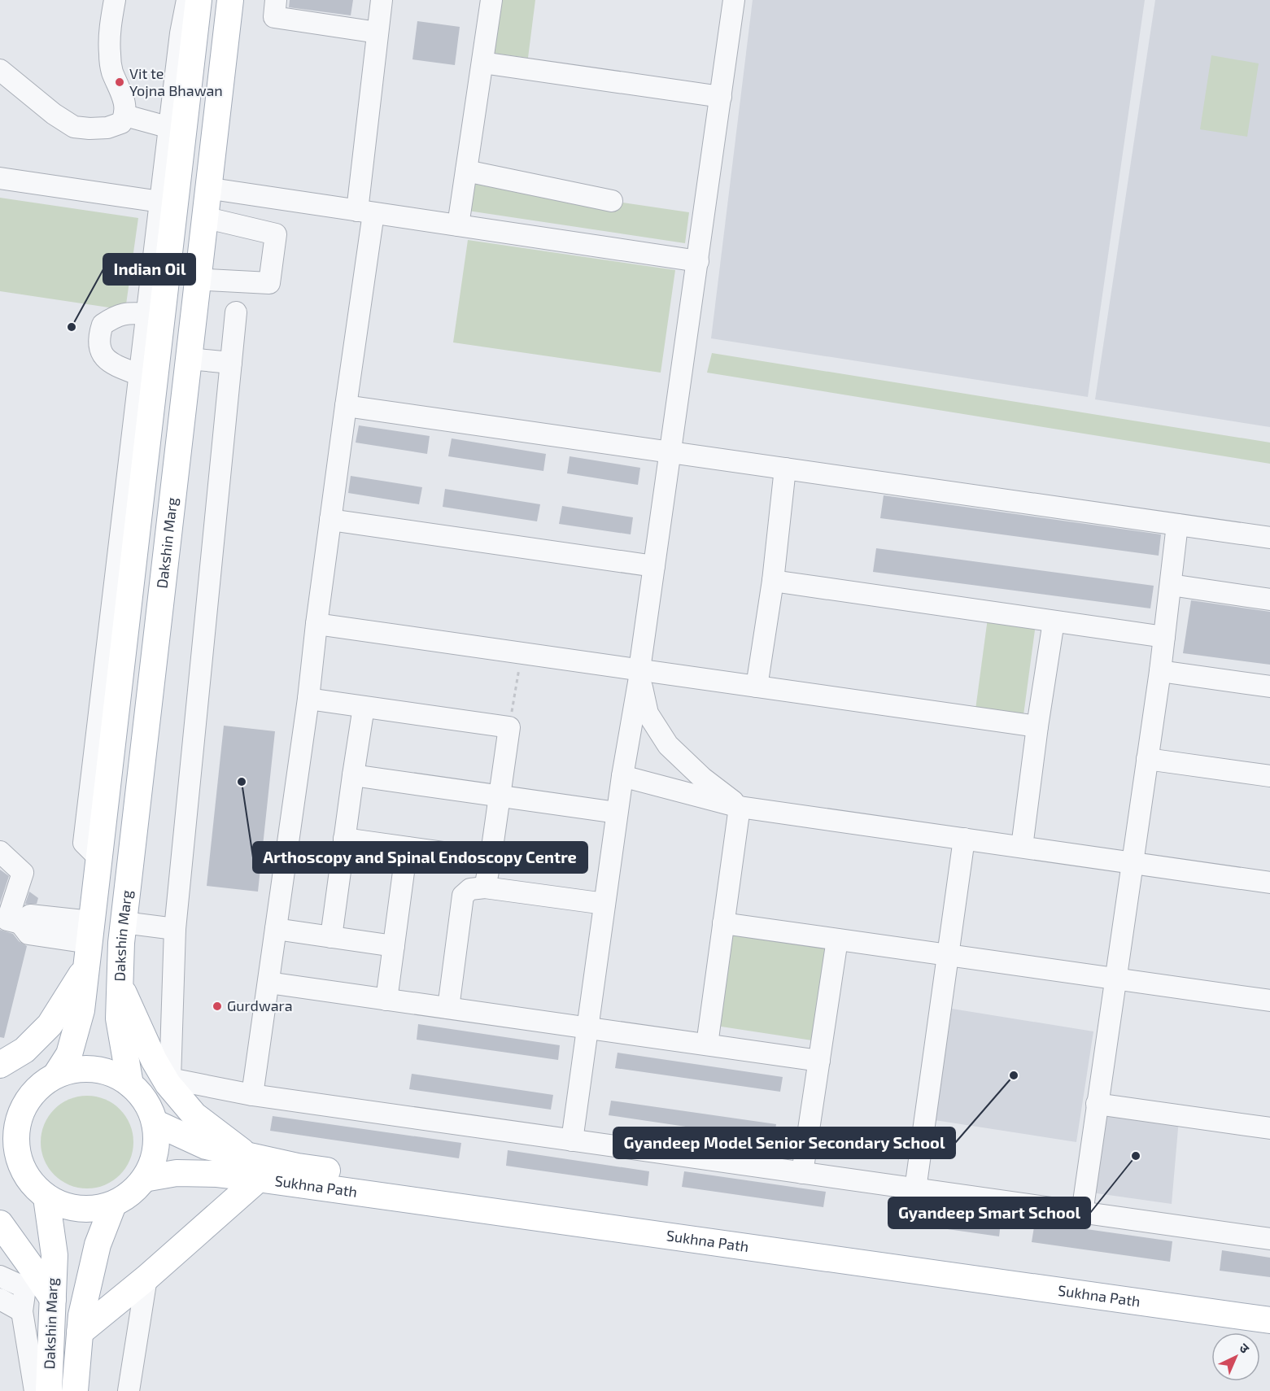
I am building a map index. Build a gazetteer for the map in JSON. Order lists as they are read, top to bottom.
{
  "streets": {
    "main road": ["Dakshin Marg", "Sukhna Path"]
  },
  "crossings": [
    ["Dakshin Marg", "Sukhna Path"]
  ],
  "places": [
    "Vit te Yojna Bhawan",
    "Indian Oil",
    "Arthoscopy and Spinal Endoscopy Centre",
    "Gurdwara",
    "Gyandeep Model Senior Secondary School",
    "Gyandeep Smart School"
  ],
  "north": "top right"
}
